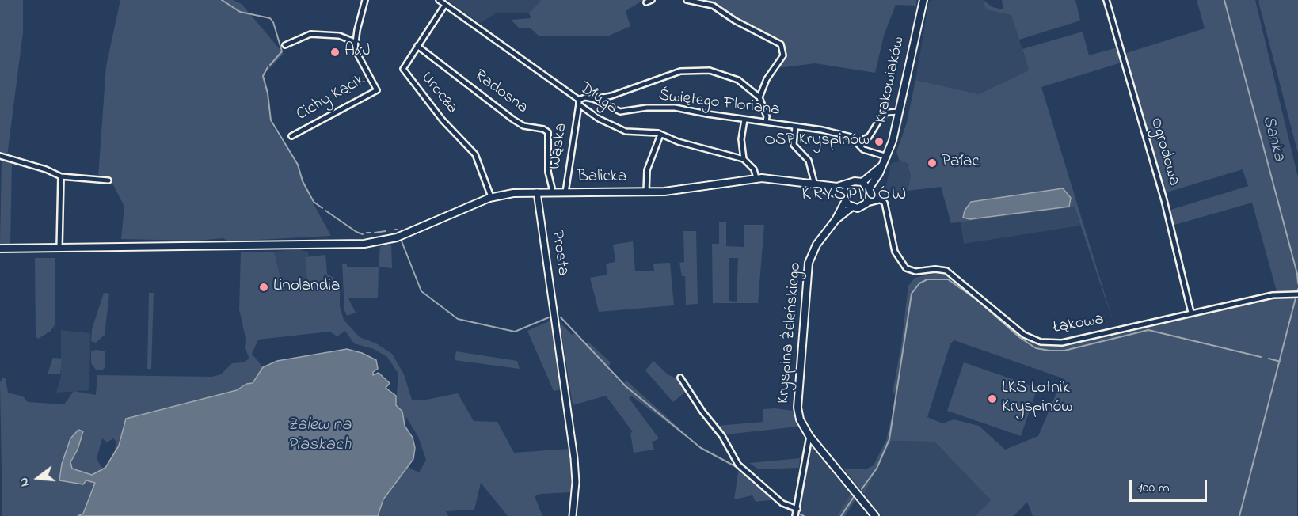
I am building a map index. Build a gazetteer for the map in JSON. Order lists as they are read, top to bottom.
{
  "streets": {
    "main road": ["Krakowiaków", "Balicka", "Kryspina Żeleńskiego"],
    "street": [
      "Radosna",
      "Urocza",
      "Cichy Kącik",
      "Długa",
      "Świętego Floriana",
      "Wąska",
      "Ogrodowa",
      "Prosta",
      "Łąkowa"
    ]
  },
  "crossings": [
    ["Krakowiaków", "Świętego Floriana"],
    ["Krakowiaków", "Balicka"],
    ["Krakowiaków", "Kryspina Żeleńskiego"],
    ["Radosna", "Urocza"],
    ["Radosna", "Balicka"],
    ["Urocza", "Długa"],
    ["Urocza", "Balicka"],
    ["Długa", "Świętego Floriana"],
    ["Długa", "Wąska"],
    ["Świętego Floriana", "Wąska"],
    ["Wąska", "Balicka"],
    ["Ogrodowa", "Łąkowa"],
    ["Balicka", "Prosta"],
    ["Balicka", "Kryspina Żeleńskiego"]
  ],
  "districts": ["KRYSPINÓW"],
  "water": ["Sanka", "Zalew na Piaskach"],
  "places": [
    "A&J",
    "OSP Kryspinów",
    "Pałac",
    "Linolandia",
    "LKS Lotnik Kryspinów"
  ],
  "scale_bar": "100 m",
  "north": "left"
}
